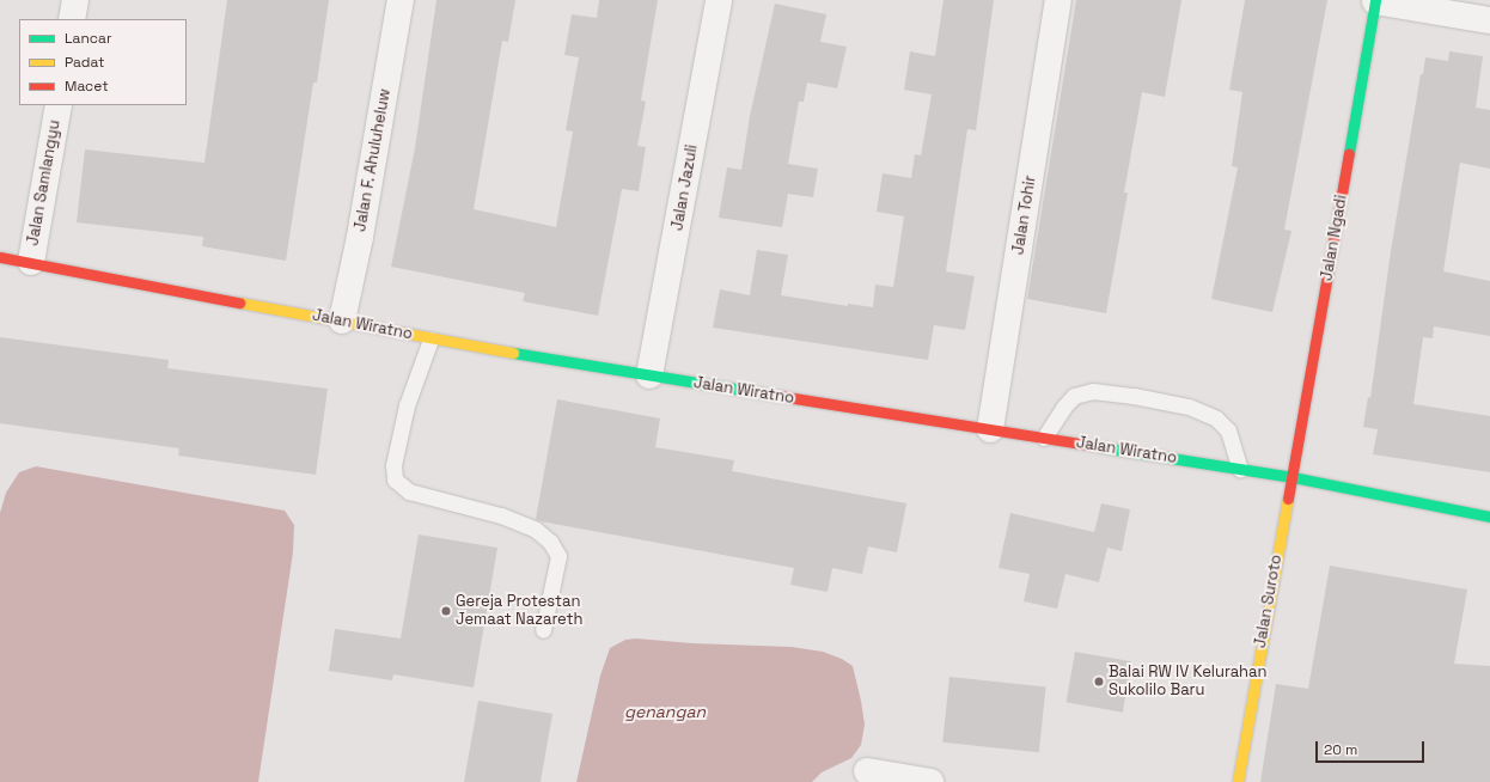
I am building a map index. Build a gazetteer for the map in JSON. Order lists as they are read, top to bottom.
{
  "streets": {
    "main road": ["Jalan Ngadi", "Jalan Wiratno", "Jalan Suroto"],
    "street": [
      "Jalan F. Ahuluheluw",
      "Jalan Samlangyu",
      "Jalan Jazuli",
      "Jalan Tohir"
    ]
  },
  "crossings": [
    ["Jalan F. Ahuluheluw", "Jalan Wiratno"],
    ["Jalan Samlangyu", "Jalan Wiratno"],
    ["Jalan Jazuli", "Jalan Wiratno"],
    ["Jalan Tohir", "Jalan Wiratno"],
    ["Jalan Ngadi", "Jalan Wiratno"],
    ["Jalan Ngadi", "Jalan Suroto"],
    ["Jalan Wiratno", "Jalan Suroto"]
  ],
  "water": ["genangan"],
  "places": ["Gereja Protestan Jemaat Nazareth", "Balai RW IV Kelurahan Sukolilo Baru"],
  "legend": ["Lancar", "Padat", "Macet"],
  "scale_bar": "20 m"
}
